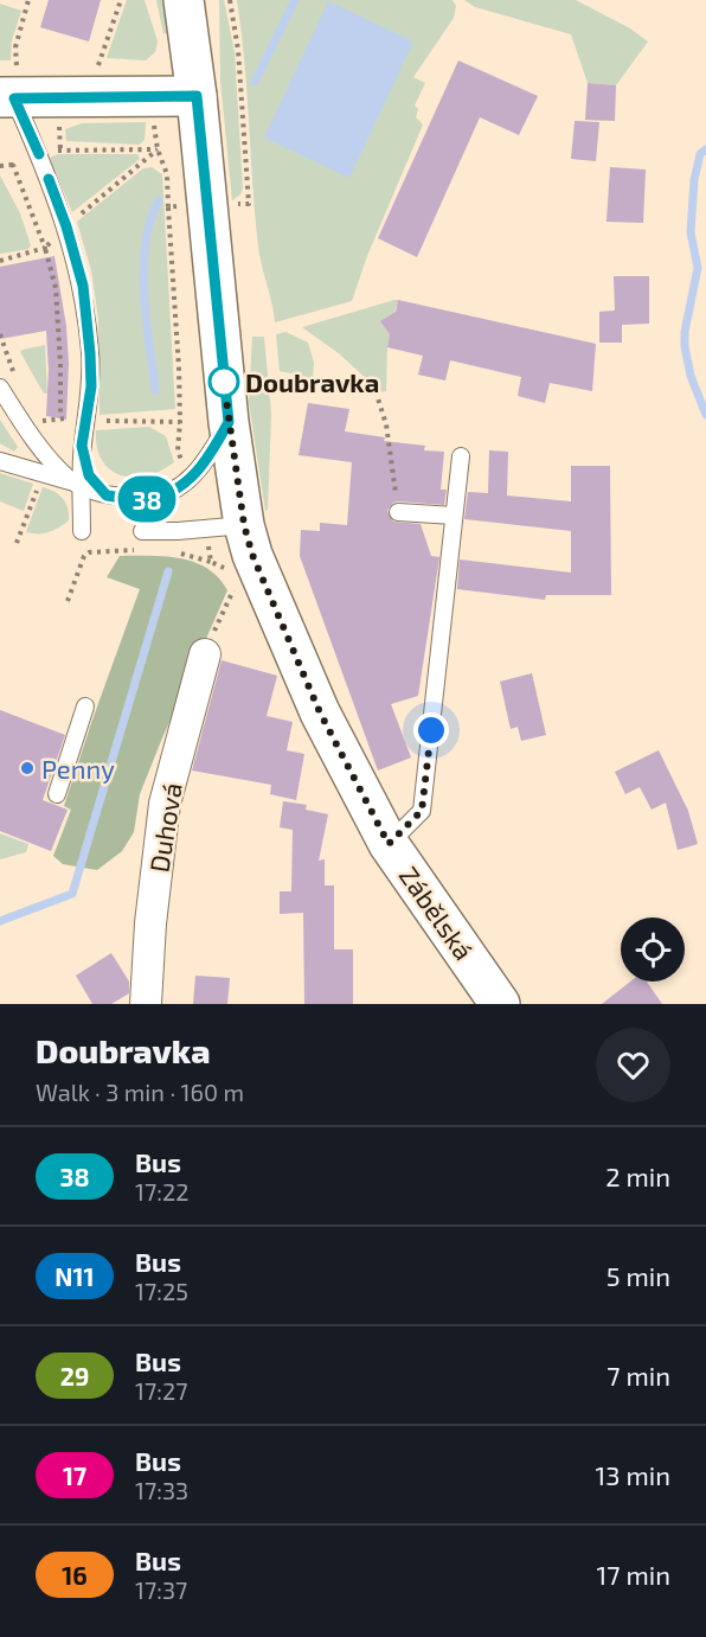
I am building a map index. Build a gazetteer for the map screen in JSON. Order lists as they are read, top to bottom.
{
  "streets": {
    "main road": ["Zábělská"],
    "street": ["Duhová"]
  },
  "places": ["Doubravka", "Penny"],
  "lines": ["bus line 38"],
  "page": {
    "on_map": "38",
    "heading": ["Doubravka", "Walk · 3 min · 160 m"],
    "list": [
      {
        "mark": "38",
        "name": "Bus",
        "note": "17:22",
        "value": "2 min"
      },
      {
        "mark": "N11",
        "name": "Bus",
        "note": "17:25",
        "value": "5 min"
      },
      {
        "mark": "29",
        "name": "Bus",
        "note": "17:27",
        "value": "7 min"
      },
      {
        "mark": "17",
        "name": "Bus",
        "note": "17:33",
        "value": "13 min"
      },
      {
        "mark": "16",
        "name": "Bus",
        "note": "17:37",
        "value": "17 min"
      }
    ]
  }
}
